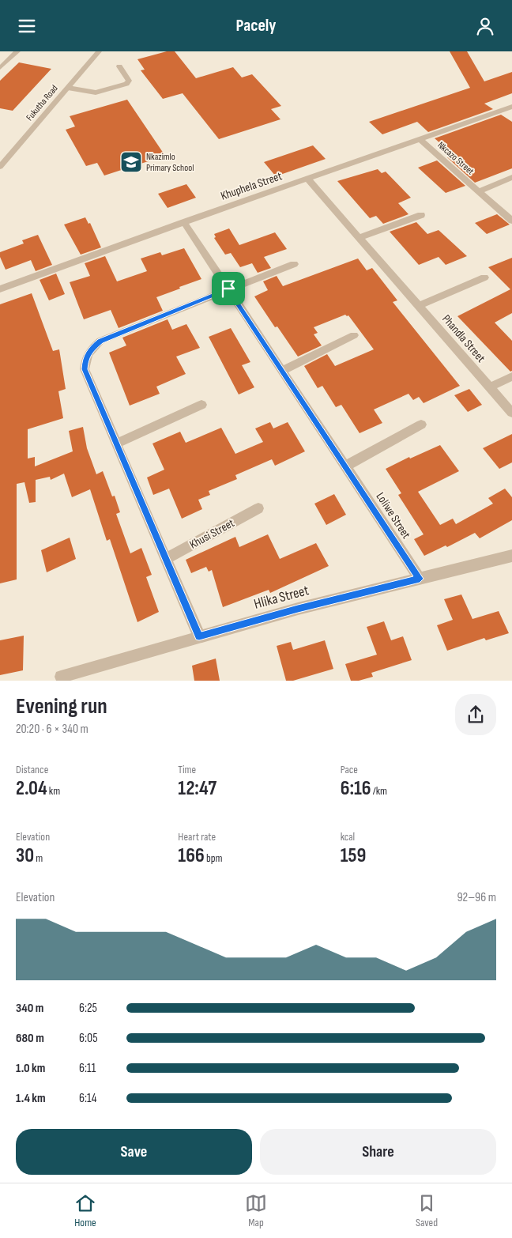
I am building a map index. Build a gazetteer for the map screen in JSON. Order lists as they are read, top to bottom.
{
  "streets": {
    "street": [
      "Fukutha Road",
      "Nkcazo Street",
      "Khuphela Street",
      "Phandla Street",
      "Loliwe Street",
      "Khusi Street",
      "Hlika Street"
    ]
  },
  "crossings": [
    ["Nkcazo Street", "Khuphela Street"],
    ["Khuphela Street", "Phandla Street"],
    ["Khuphela Street", "Loliwe Street"],
    ["Loliwe Street", "Hlika Street"]
  ],
  "places": {
    "school or university": ["Nkazimlo Primary School"]
  },
  "page": {
    "header": "Pacely",
    "heading": ["Evening run", "20:20 · 6 × 340 m"],
    "stats": [
      ["Distance", "2.04 km"],
      ["Time", "12:47"],
      ["Pace", "6:16 /km"],
      ["Elevation", "30 m"],
      ["Heart rate", "166 bpm"],
      ["kcal", "159"]
    ],
    "chart": ["Elevation", "92–96 m"],
    "list": [
      {
        "name": "340 m",
        "note": "6:25"
      },
      {
        "name": "680 m",
        "note": "6:05"
      },
      {
        "name": "1.0 km",
        "note": "6:11"
      },
      {
        "name": "1.4 km",
        "note": "6:14"
      }
    ],
    "buttons": ["Save", "Share"],
    "tabs": ["Home", "Map", "Saved"]
  }
}
